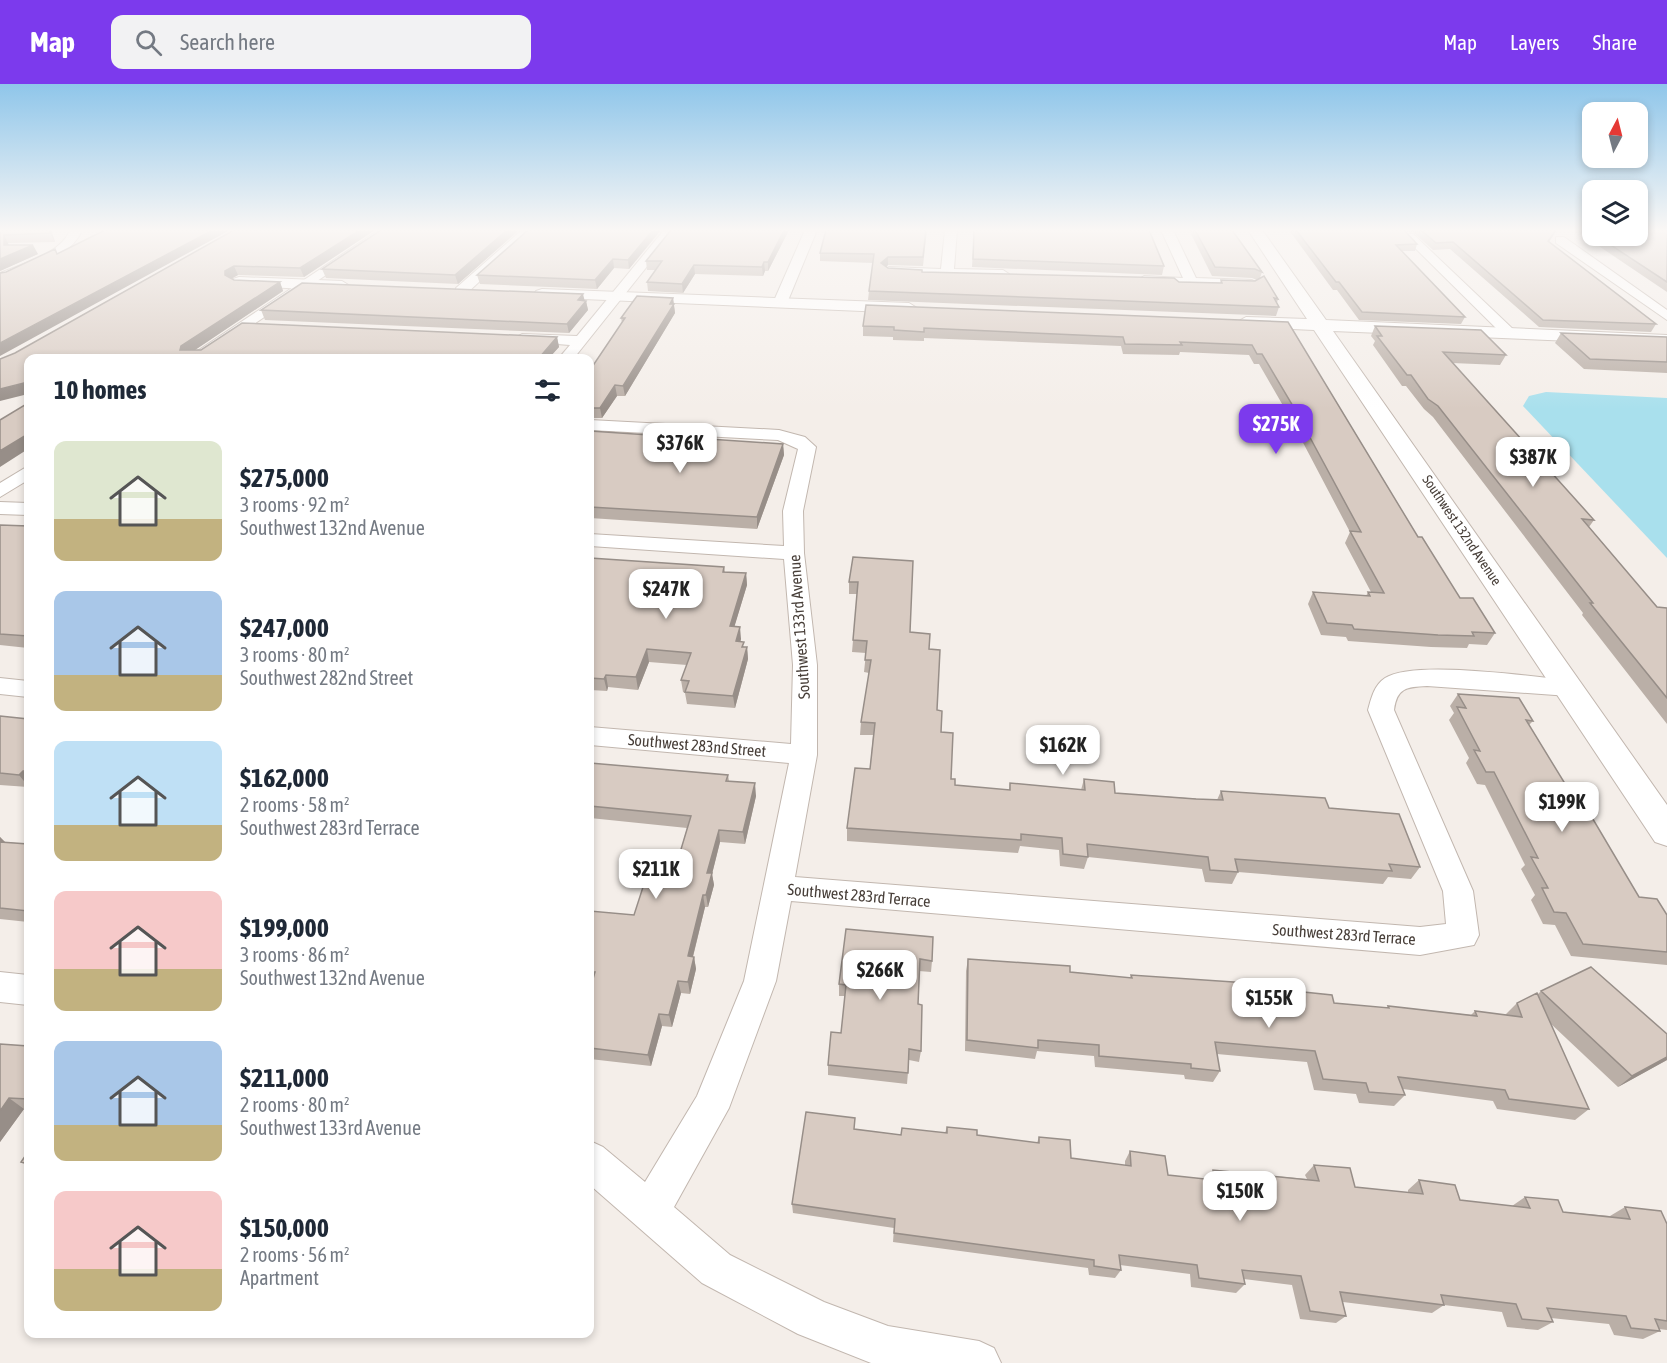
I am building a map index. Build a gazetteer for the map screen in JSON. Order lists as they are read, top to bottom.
{
  "streets": {
    "street": [
      "Southwest 132nd Avenue",
      "Southwest 133rd Avenue",
      "Southwest 283nd Street",
      "Southwest 283rd Terrace"
    ]
  },
  "crossings": [
    ["Southwest 132nd Avenue", "Southwest 283rd Terrace"],
    ["Southwest 133rd Avenue", "Southwest 283nd Street"],
    ["Southwest 133rd Avenue", "Southwest 283rd Terrace"]
  ],
  "north": "top",
  "page": {
    "header": "Map",
    "search": "Search here",
    "nav": ["Map", "Layers", "Share"],
    "heading": "10 homes",
    "price": [
      "$275K",
      "$376K",
      "$387K",
      "$247K",
      "$162K",
      "$199K",
      "$211K",
      "$266K",
      "$155K",
      "$150K"
    ],
    "list": [
      {
        "name": "$275,000",
        "note": "3 rooms · 92 m² · Southwest 132nd Avenue"
      },
      {
        "name": "$247,000",
        "note": "3 rooms · 80 m² · Southwest 282nd Street"
      },
      {
        "name": "$162,000",
        "note": "2 rooms · 58 m² · Southwest 283rd Terrace"
      },
      {
        "name": "$199,000",
        "note": "3 rooms · 86 m² · Southwest 132nd Avenue"
      },
      {
        "name": "$211,000",
        "note": "2 rooms · 80 m² · Southwest 133rd Avenue"
      },
      {
        "name": "$150,000",
        "note": "2 rooms · 56 m² · Apartment"
      }
    ]
  }
}
